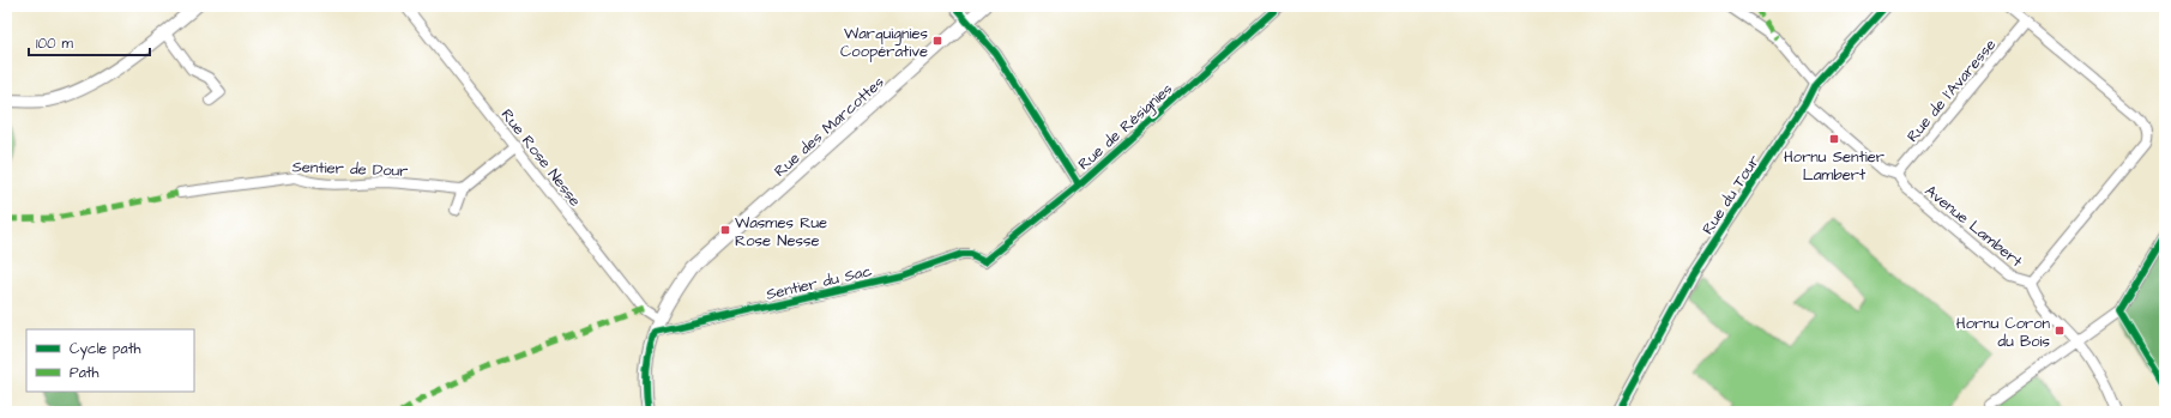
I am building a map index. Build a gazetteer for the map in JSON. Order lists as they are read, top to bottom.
{
  "streets": {
    "street": [
      "Rue de l'Avaresse",
      "Rue des Marcottes",
      "Rue de Résignies",
      "Rue Rose Nesse",
      "Sentier de Dour",
      "Rue du Tour",
      "Avenue Lambert",
      "Sentier du Sac"
    ]
  },
  "crossings": [
    ["Rue de l'Avaresse", "Avenue Lambert"],
    ["Rue des Marcottes", "Rue Rose Nesse"],
    ["Rue des Marcottes", "Sentier du Sac"],
    ["Rue de Résignies", "Sentier du Sac"],
    ["Rue du Tour", "Avenue Lambert"]
  ],
  "places": {
    "transit": [
      "Warquignies Coopérative",
      "Hornu Sentier Lambert",
      "Wasmes Rue Rose Nesse",
      "Hornu Coron du Bois"
    ]
  },
  "legend": ["Cycle path", "Path"],
  "scale_bar": "100 m"
}
